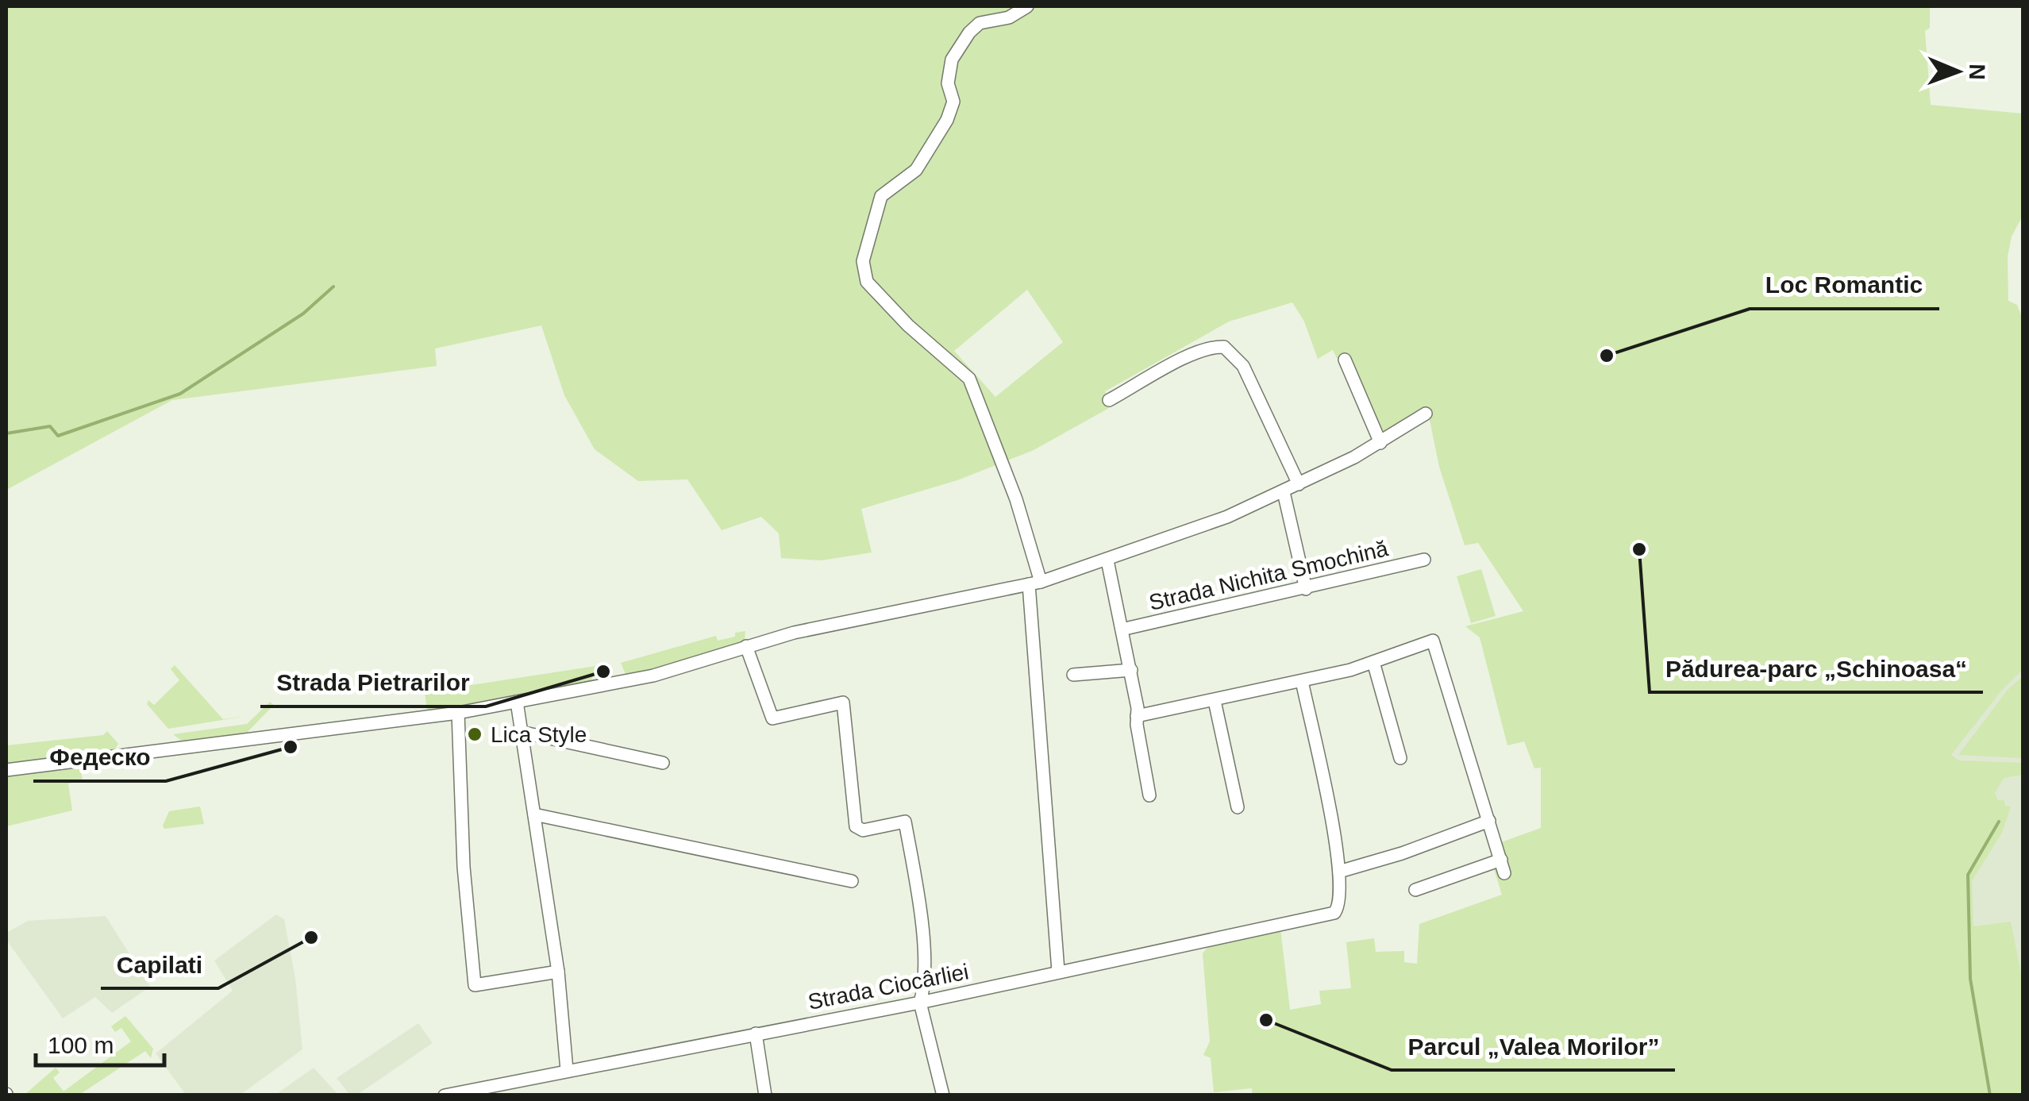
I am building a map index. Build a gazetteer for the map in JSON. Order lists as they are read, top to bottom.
{
  "streets": {
    "street": ["Strada Nichita Smochină", "Strada Ciocârliei"]
  },
  "places": [
    "Loc Romantic",
    "Pădurea-parc „Schinoasa“",
    "Strada Pietrarilor",
    "Lica Style",
    "Федеско",
    "Capilati",
    "Parcul „Valea Morilor”"
  ],
  "scale_bar": "100 m",
  "north": "right"
}
